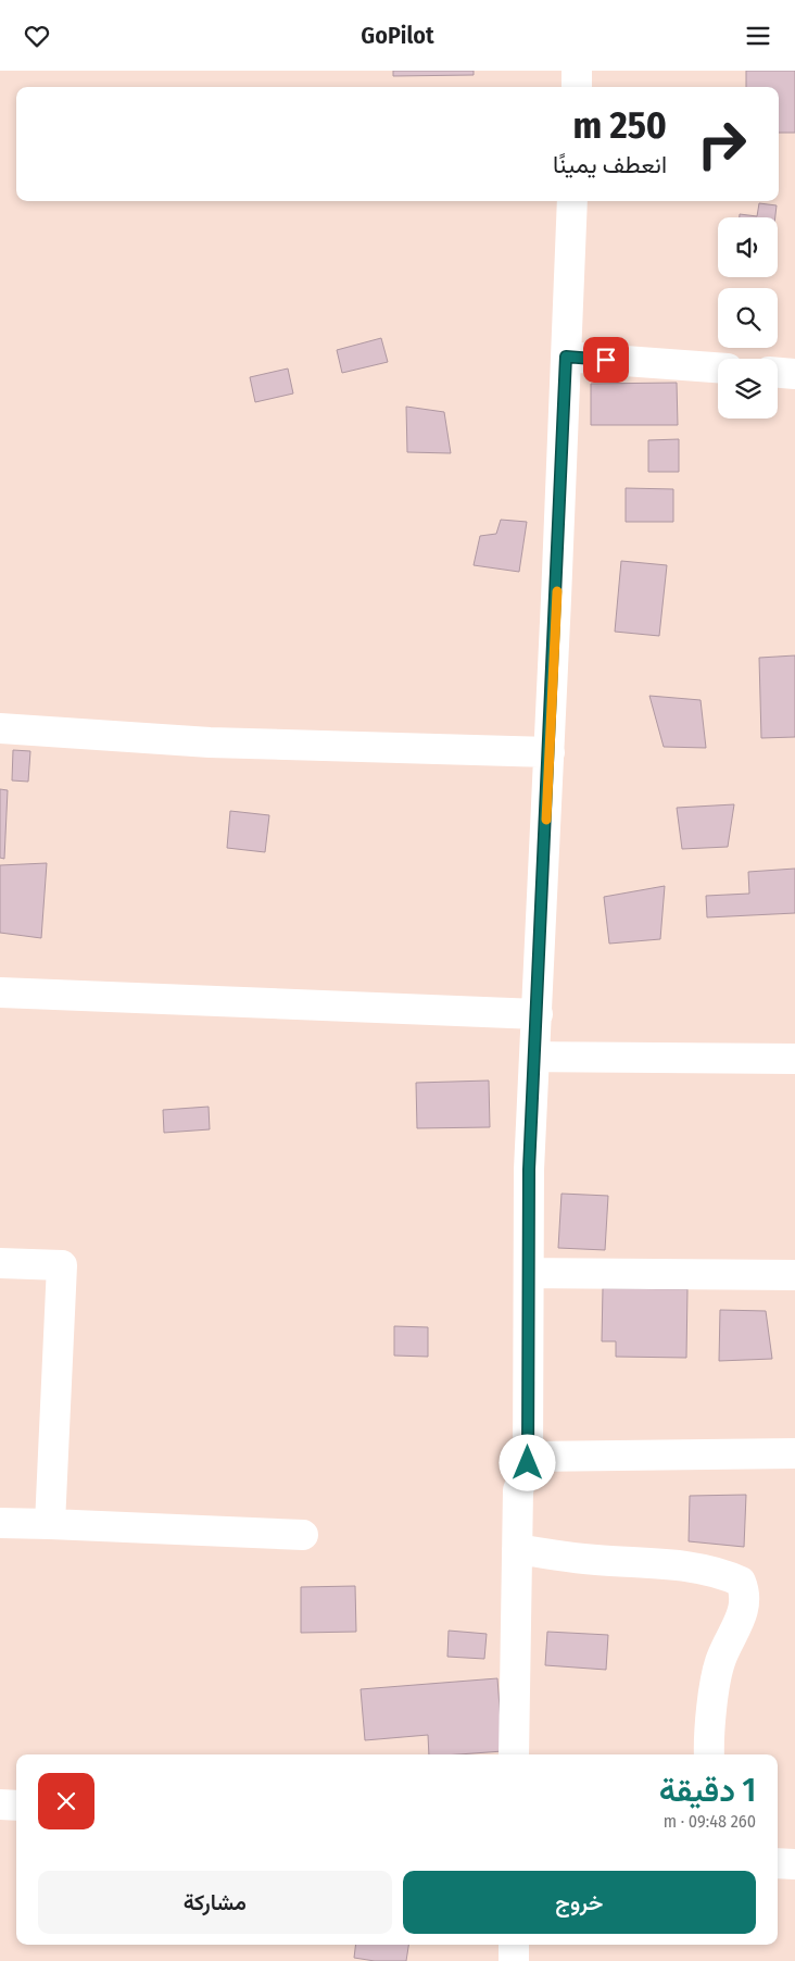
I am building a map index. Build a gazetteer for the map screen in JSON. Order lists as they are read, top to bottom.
{
  "page": {
    "header": "GoPilot",
    "turn": ["250 m", "انعطف يمينًا"],
    "heading": ["1 دقيقة", "260 m · 09:48"],
    "buttons": ["خروج", "مشاركة"]
  }
}
